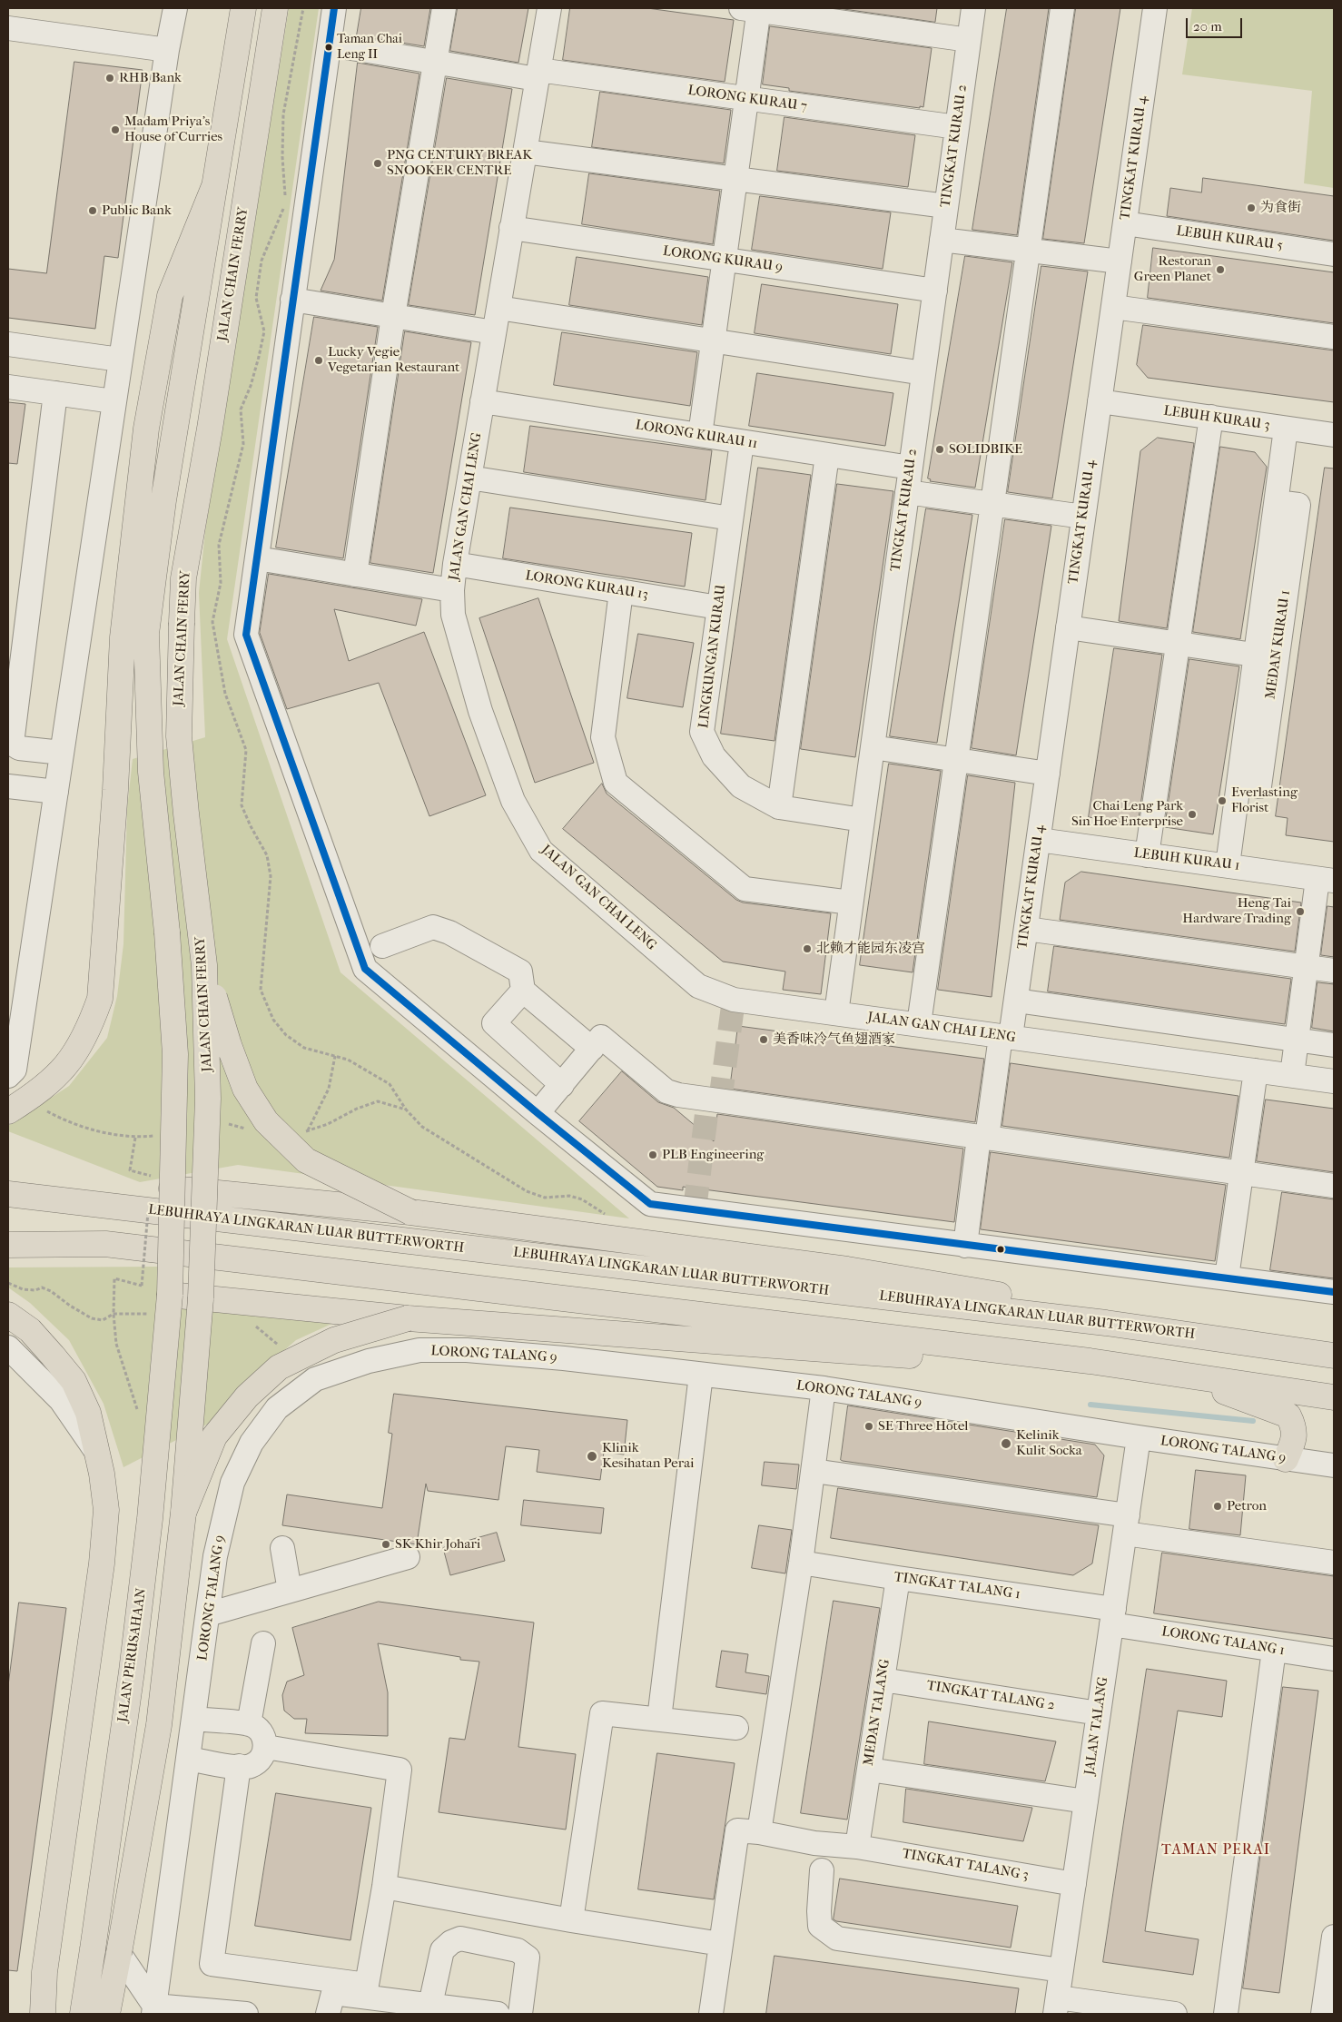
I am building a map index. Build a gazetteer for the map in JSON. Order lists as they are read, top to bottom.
{
  "streets": {
    "main road": ["JALAN CHAIN FERRY", "LEBUHRAYA LINGKARAN LUAR BUTTERWORTH", "JALAN PERUSAHAAN"],
    "street": [
      "LORONG KURAU 7",
      "TINGKAT KURAU 2",
      "TINGKAT KURAU 4",
      "LEBUH KURAU 5",
      "LORONG KURAU 9",
      "LEBUH KURAU 3",
      "LORONG KURAU 11",
      "JALAN GAN CHAI LENG",
      "LORONG KURAU 13",
      "MEDAN KURAU 1",
      "LINGKUNGAN KURAU",
      "LEBUH KURAU 1",
      "LORONG TALANG 9",
      "TINGKAT TALANG 1",
      "LORONG TALANG 1",
      "TINGKAT TALANG 2",
      "MEDAN TALANG",
      "JALAN TALANG",
      "TINGKAT TALANG 3"
    ]
  },
  "crossings": [
    ["LORONG KURAU 7", "TINGKAT KURAU 2"],
    ["LORONG KURAU 7", "JALAN GAN CHAI LENG"],
    ["TINGKAT KURAU 2", "LORONG KURAU 9"],
    ["TINGKAT KURAU 2", "LORONG KURAU 11"],
    ["TINGKAT KURAU 2", "JALAN GAN CHAI LENG"],
    ["TINGKAT KURAU 2", "LINGKUNGAN KURAU"],
    ["TINGKAT KURAU 4", "LEBUH KURAU 5"],
    ["TINGKAT KURAU 4", "LEBUH KURAU 3"],
    ["TINGKAT KURAU 4", "JALAN GAN CHAI LENG"],
    ["TINGKAT KURAU 4", "LEBUH KURAU 1"],
    ["LORONG KURAU 9", "JALAN GAN CHAI LENG"],
    ["LEBUH KURAU 3", "MEDAN KURAU 1"],
    ["LORONG KURAU 11", "JALAN GAN CHAI LENG"],
    ["LORONG KURAU 11", "LINGKUNGAN KURAU"],
    ["JALAN GAN CHAI LENG", "LORONG KURAU 13"],
    ["LORONG KURAU 13", "LINGKUNGAN KURAU"],
    ["MEDAN KURAU 1", "LEBUH KURAU 1"],
    ["LORONG TALANG 9", "JALAN TALANG"],
    ["TINGKAT TALANG 1", "LORONG TALANG 1"],
    ["TINGKAT TALANG 1", "MEDAN TALANG"],
    ["TINGKAT TALANG 1", "JALAN TALANG"],
    ["LORONG TALANG 1", "JALAN TALANG"],
    ["TINGKAT TALANG 2", "MEDAN TALANG"],
    ["TINGKAT TALANG 2", "JALAN TALANG"],
    ["MEDAN TALANG", "TINGKAT TALANG 3"],
    ["JALAN TALANG", "TINGKAT TALANG 3"]
  ],
  "districts": ["TAMAN PERAI"],
  "places": [
    "Taman Chai Leng II",
    "RHB Bank",
    "Madam Priya's House of Curries",
    "PNG CENTURY BREAK SNOOKER CENTRE",
    "为食街",
    "Public Bank",
    "Restoran Green Planet",
    "Lucky Vegie Vegetarian Restaurant",
    "SOLIDBIKE",
    "Everlasting Florist",
    "Chai Leng Park Sin Hoe Enterprise",
    "Heng Tai Hardware Trading",
    "北赖才能园东凌宫",
    "美香味冷气鱼翅酒家",
    "PLB Engineering",
    "SE Three Hotel",
    "Kelinik Kulit Socka",
    "Klinik Kesihatan Perai",
    "Petron",
    "SK Khir Johari"
  ],
  "scale_bar": "20 m"
}
